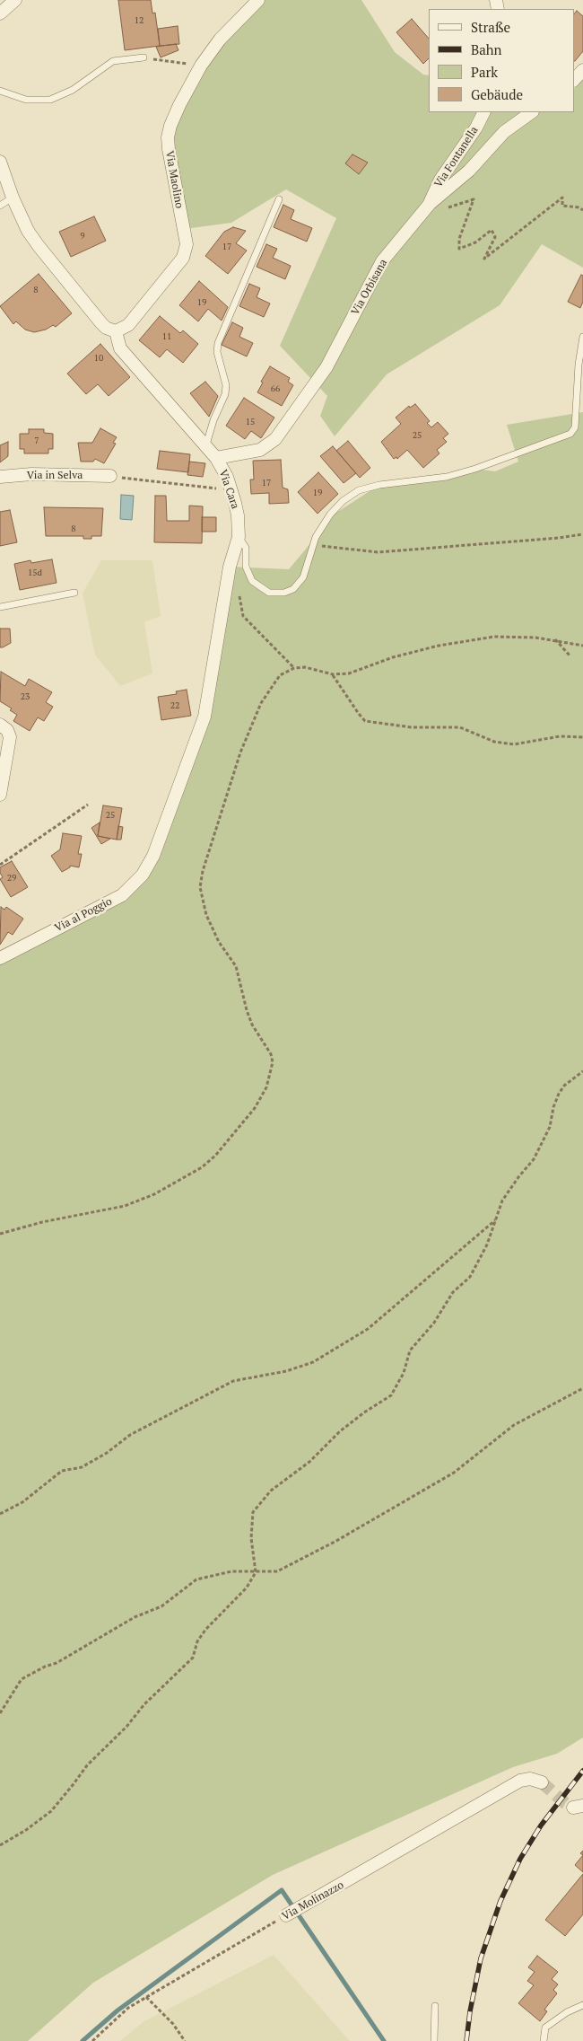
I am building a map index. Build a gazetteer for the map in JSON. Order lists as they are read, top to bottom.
{
  "streets": {
    "street": [
      "Via Fontanella",
      "Via Maolino",
      "Via Orbisana",
      "Via in Selva",
      "Via Cara",
      "Via al Poggio",
      "Via Molinazzo"
    ]
  },
  "crossings": [
    ["Via Fontanella", "Via Orbisana"],
    ["Via Maolino", "Via Cara"],
    ["Via Orbisana", "Via Cara"],
    ["Via Cara", "Via al Poggio"]
  ],
  "house_numbers": [
    "12",
    "9",
    "17",
    "8",
    "19",
    "11",
    "10",
    "66",
    "15",
    "25",
    "7",
    "17",
    "19",
    "8",
    "15d",
    "23",
    "22",
    "25",
    "29"
  ],
  "legend": [
    "Straße",
    "Bahn",
    "Park",
    "Gebäude"
  ]
}
